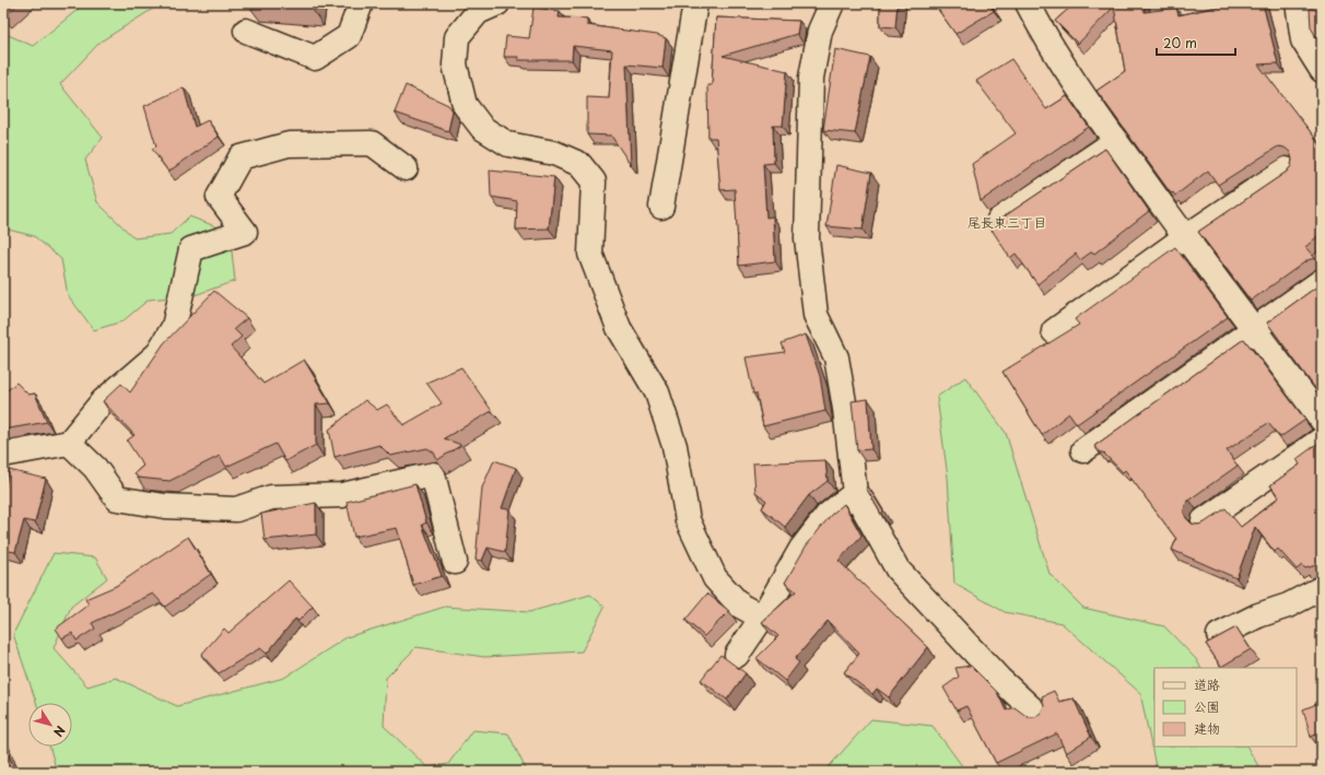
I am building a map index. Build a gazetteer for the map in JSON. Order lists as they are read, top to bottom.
{
  "districts": ["尾長東三丁目"],
  "legend": ["道路", "公園", "建物"],
  "scale_bar": "20 m",
  "north": "bottom right"
}
